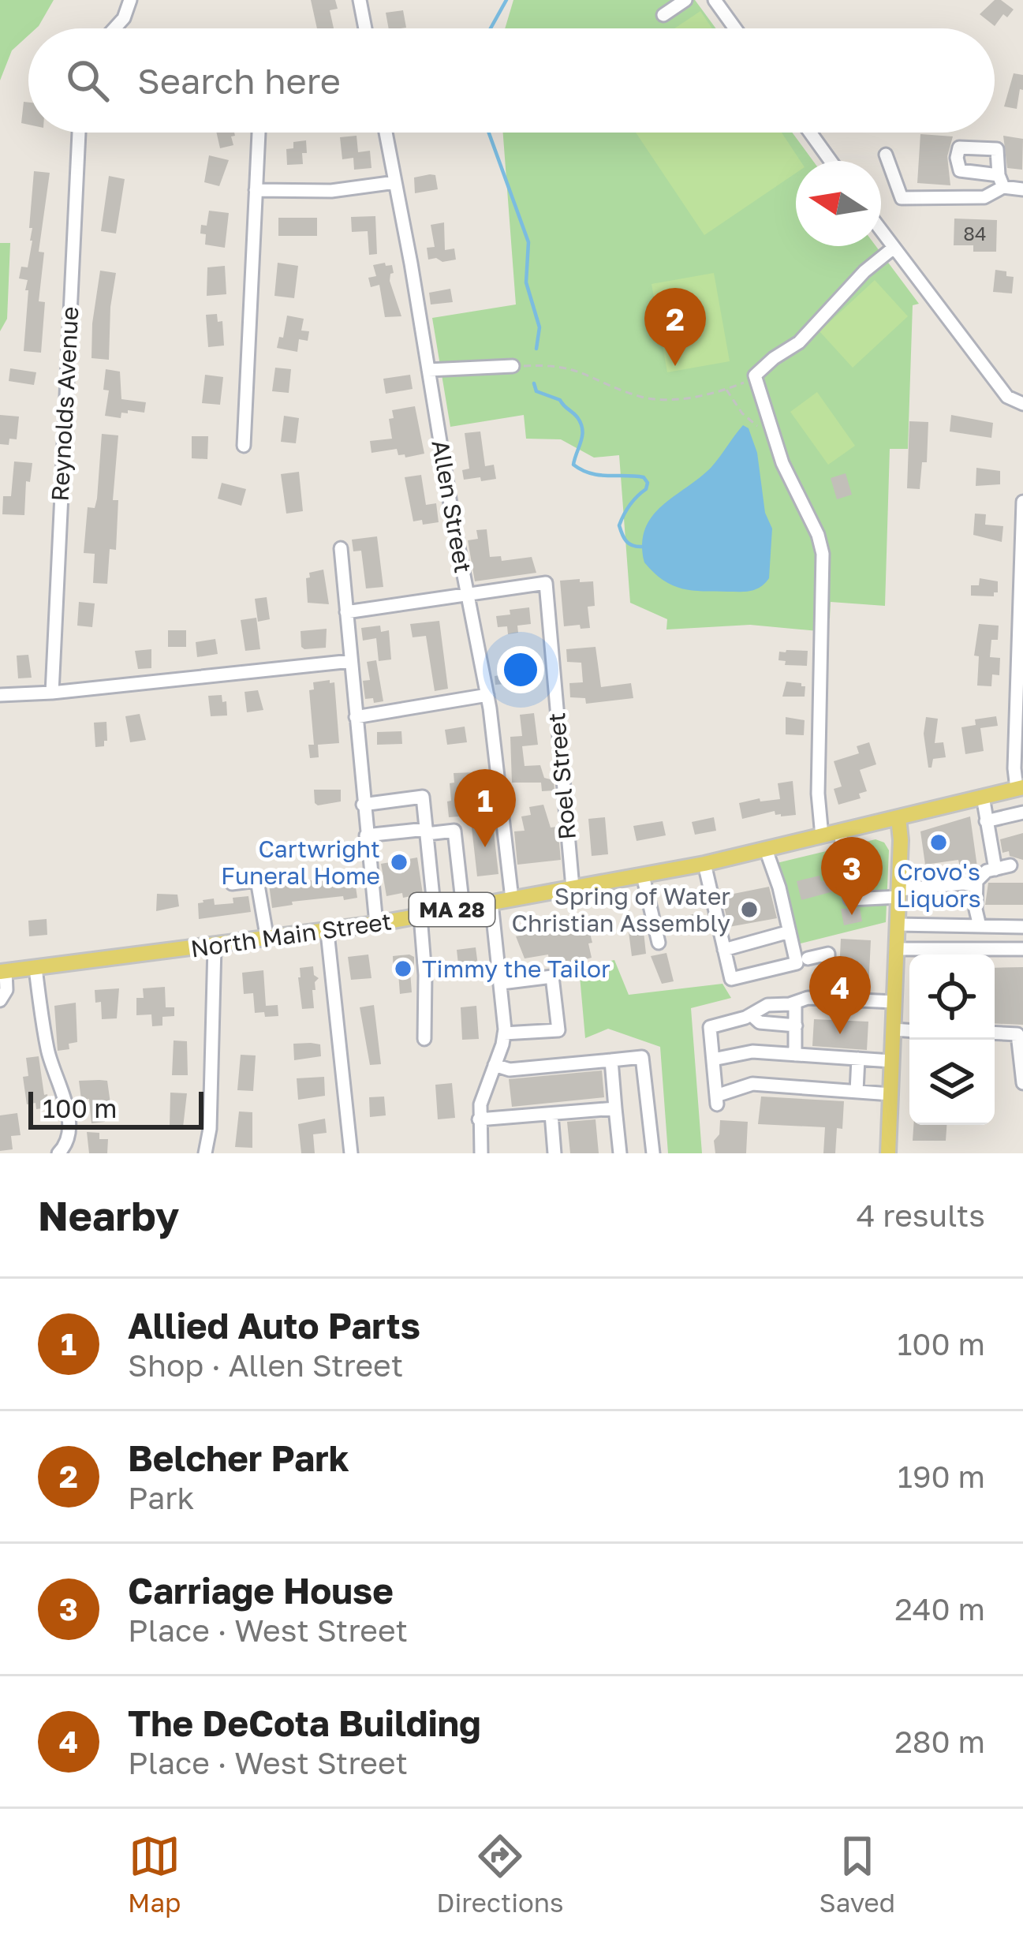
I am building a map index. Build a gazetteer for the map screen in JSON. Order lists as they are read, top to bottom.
{
  "streets": {
    "main road": ["MA 28", "North Main Street"],
    "street": ["Reynolds Avenue", "Allen Street", "Roel Street"]
  },
  "crossings": [
    ["Allen Street", "Roel Street"],
    ["Allen Street", "North Main Street"],
    ["Roel Street", "North Main Street"]
  ],
  "places": [
    "Crovo's Liquors",
    "Cartwright Funeral Home",
    "Spring of Water Christian Assembly",
    "Timmy the Tailor"
  ],
  "house_numbers": ["84"],
  "scale_bar": "100 m",
  "north": "left",
  "page": {
    "search": "Search here",
    "pins": [
      "2",
      "1",
      "3",
      "4"
    ],
    "scale": "100 m",
    "heading": ["Nearby", "4 results"],
    "list": [
      {
        "mark": "1",
        "name": "Allied Auto Parts",
        "note": "Shop · Allen Street",
        "value": "100 m"
      },
      {
        "mark": "2",
        "name": "Belcher Park",
        "note": "Park",
        "value": "190 m"
      },
      {
        "mark": "3",
        "name": "Carriage House",
        "note": "Place · West Street",
        "value": "240 m"
      },
      {
        "mark": "4",
        "name": "The DeCota Building",
        "note": "Place · West Street",
        "value": "280 m"
      }
    ],
    "nav": ["Map", "Directions", "Saved"]
  }
}
